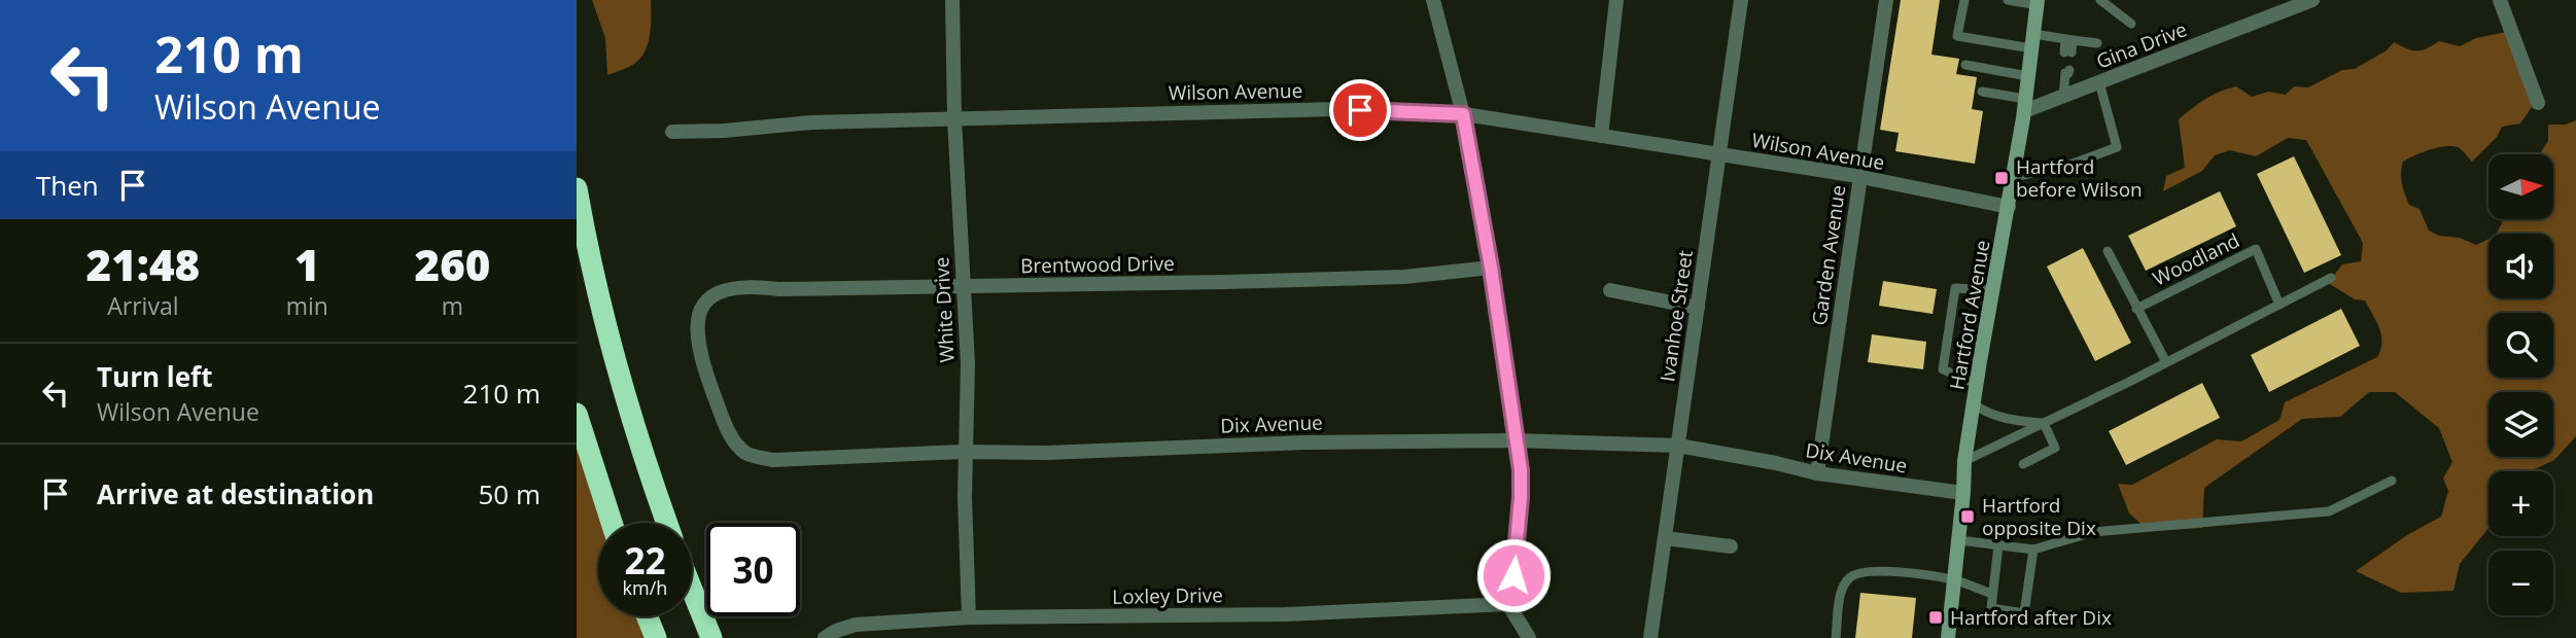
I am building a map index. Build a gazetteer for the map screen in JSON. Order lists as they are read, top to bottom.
{
  "streets": {
    "main road": ["Hartford Avenue"],
    "street": [
      "Gina Drive",
      "Wilson Avenue",
      "Garden Avenue",
      "Brentwood Drive",
      "White Drive",
      "Ivanhoe Street",
      "Dix Avenue",
      "Loxley Drive"
    ],
    "lane": ["Woodland"]
  },
  "crossings": [
    ["Gina Drive", "Hartford Avenue"],
    ["Wilson Avenue", "Garden Avenue"],
    ["Wilson Avenue", "White Drive"],
    ["Wilson Avenue", "Hartford Avenue"],
    ["Wilson Avenue", "Ivanhoe Street"],
    ["Garden Avenue", "Dix Avenue"],
    ["Brentwood Drive", "White Drive"],
    ["Brentwood Drive", "Dix Avenue"],
    ["White Drive", "Dix Avenue"],
    ["White Drive", "Loxley Drive"],
    ["Hartford Avenue", "Dix Avenue"],
    ["Ivanhoe Street", "Dix Avenue"]
  ],
  "places": {
    "transit": ["Hartford before Wilson", "Hartford opposite Dix", "Hartford after Dix"]
  },
  "north": "right",
  "page": {
    "turn": ["210 m", "Wilson Avenue"],
    "then": "Then",
    "map_buttons": ["+", "−"],
    "eta": [
      "21:48",
      "Arrival",
      "1",
      "min",
      "260",
      "m"
    ],
    "list": [
      {
        "name": "Turn left",
        "note": "Wilson Avenue",
        "value": "210 m"
      },
      {
        "name": "Arrive at destination",
        "value": "50 m"
      }
    ],
    "speed": "22 km/h",
    "limit": "30"
  }
}
